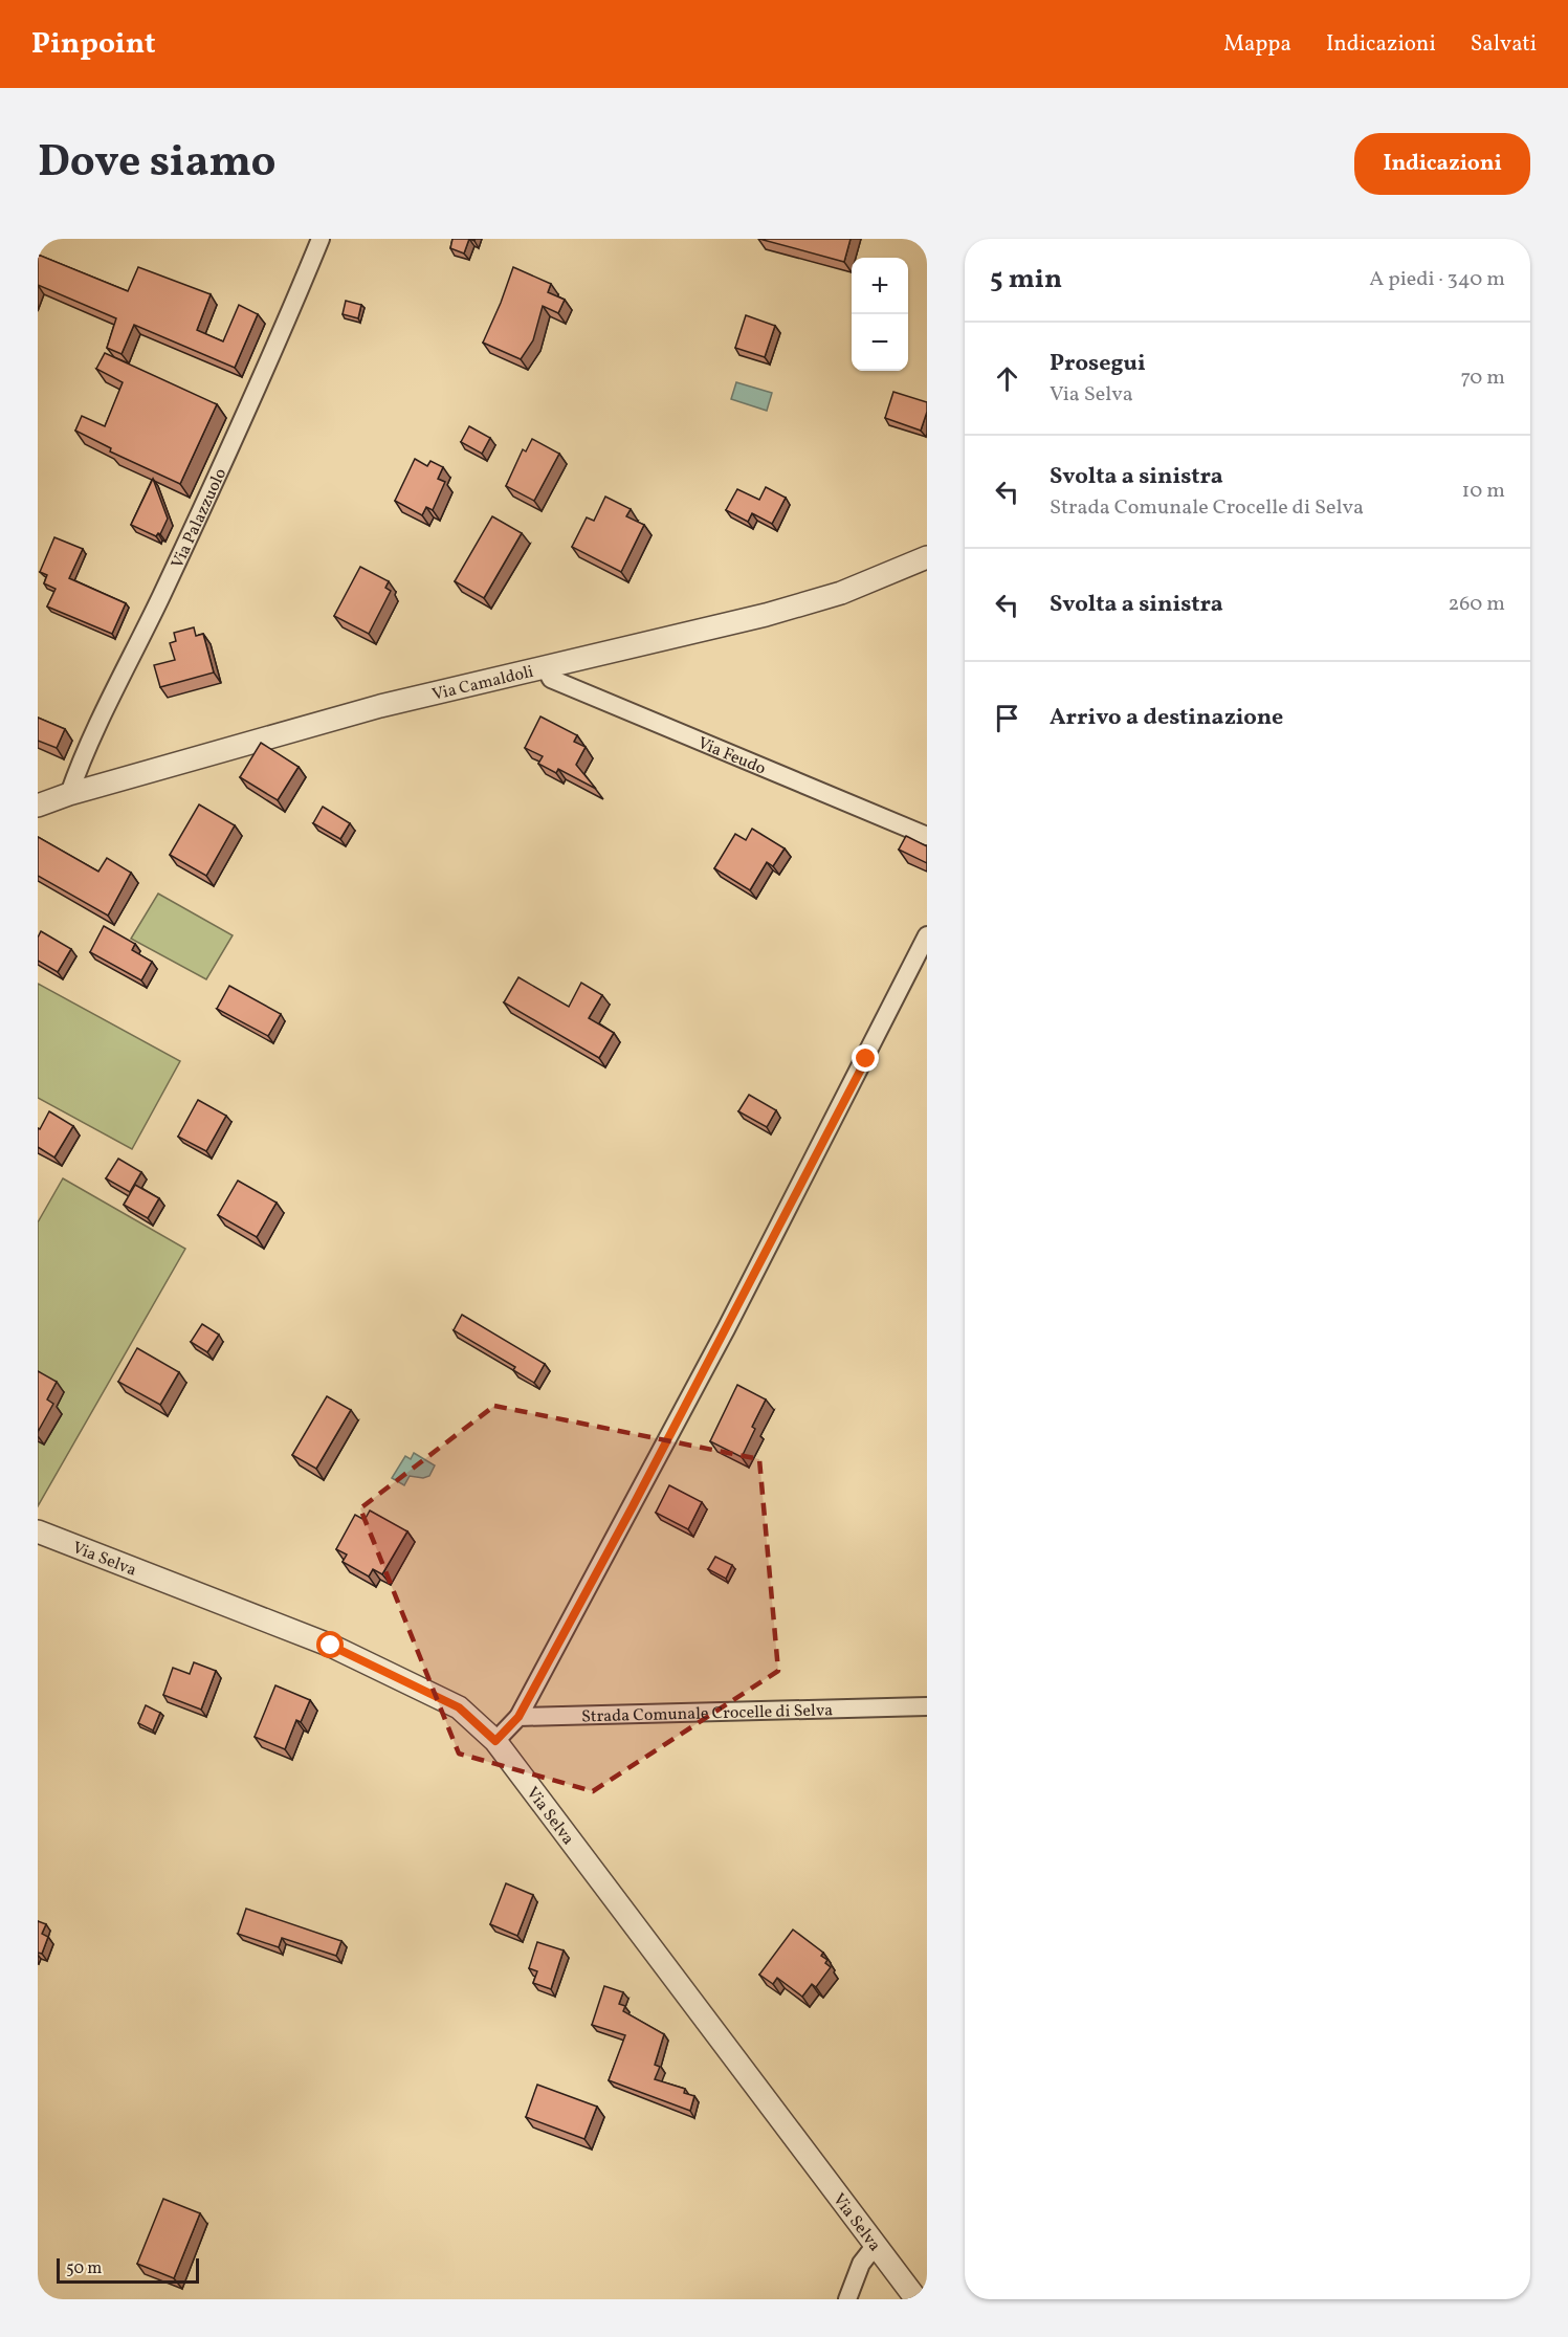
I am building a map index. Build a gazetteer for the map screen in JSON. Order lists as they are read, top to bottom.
{
  "streets": {
    "street": [
      "Via Palazzuolo",
      "Via Camaldoli",
      "Via Feudo",
      "Via Selva",
      "Strada Comunale Crocelle di Selva"
    ]
  },
  "crossings": [
    ["Via Palazzuolo", "Via Camaldoli"],
    ["Via Camaldoli", "Via Feudo"]
  ],
  "scale_bar": "50 m",
  "page": {
    "header": "Pinpoint",
    "nav": ["Mappa", "Indicazioni", "Salvati"],
    "title": "Dove siamo",
    "buttons": "Indicazioni",
    "heading": ["5 min", "A piedi · 340 m"],
    "map_buttons": ["+", "−"],
    "list": [
      ["Prosegui", "Via Selva", "70 m"],
      ["Svolta a sinistra", "Strada Comunale Crocelle di Selva", "10 m"],
      ["Svolta a sinistra", "260 m"],
      "Arrivo a destinazione"
    ],
    "scale": "50 m"
  }
}
